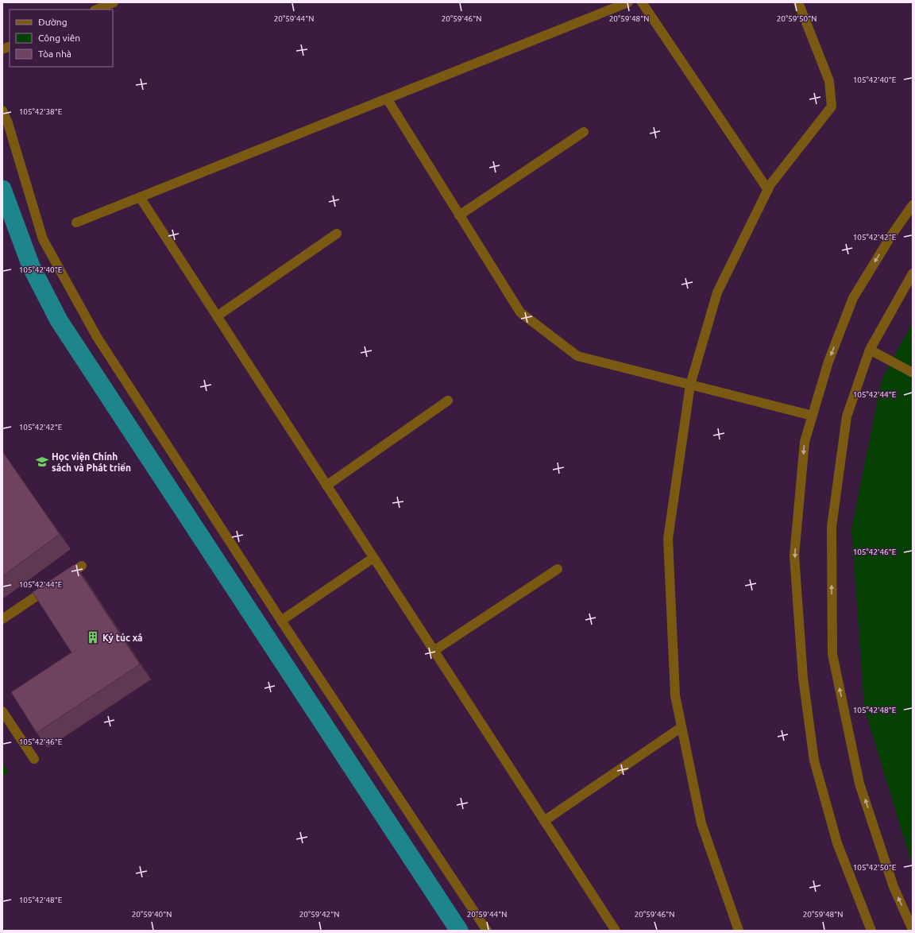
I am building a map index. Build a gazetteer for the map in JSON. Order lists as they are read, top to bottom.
{
  "places": {
    "school or university": ["Học viện Chính sách và Phát triển"],
    "building": ["Ký túc xá"]
  },
  "legend": ["Đường", "Công viên", "Tòa nhà"],
  "coordinates": [
    "20°59'44\"N",
    "20°59'46\"N",
    "20°59'48\"N",
    "20°59'50\"N",
    "105°42'40\"E",
    "105°42'38\"E",
    "105°42'42\"E",
    "105°42'44\"E",
    "105°42'46\"E",
    "105°42'48\"E",
    "105°42'50\"E",
    "20°59'40\"N",
    "20°59'42\"N"
  ]
}
